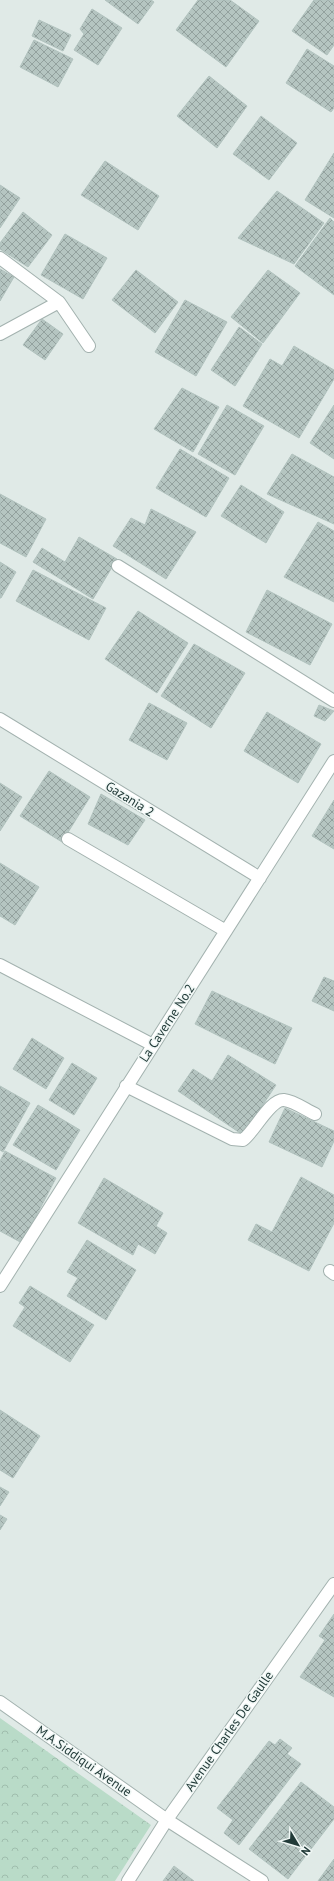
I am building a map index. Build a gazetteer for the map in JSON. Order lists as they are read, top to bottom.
{
  "streets": {
    "street": [
      "Gazania 2",
      "La Caverne No.2",
      "Avenue Charles De Gaulle",
      "M.A.Siddiqui Avenue"
    ]
  },
  "crossings": [
    ["Gazania 2", "La Caverne No.2"],
    ["Avenue Charles De Gaulle", "M.A.Siddiqui Avenue"]
  ],
  "north": "bottom right"
}
